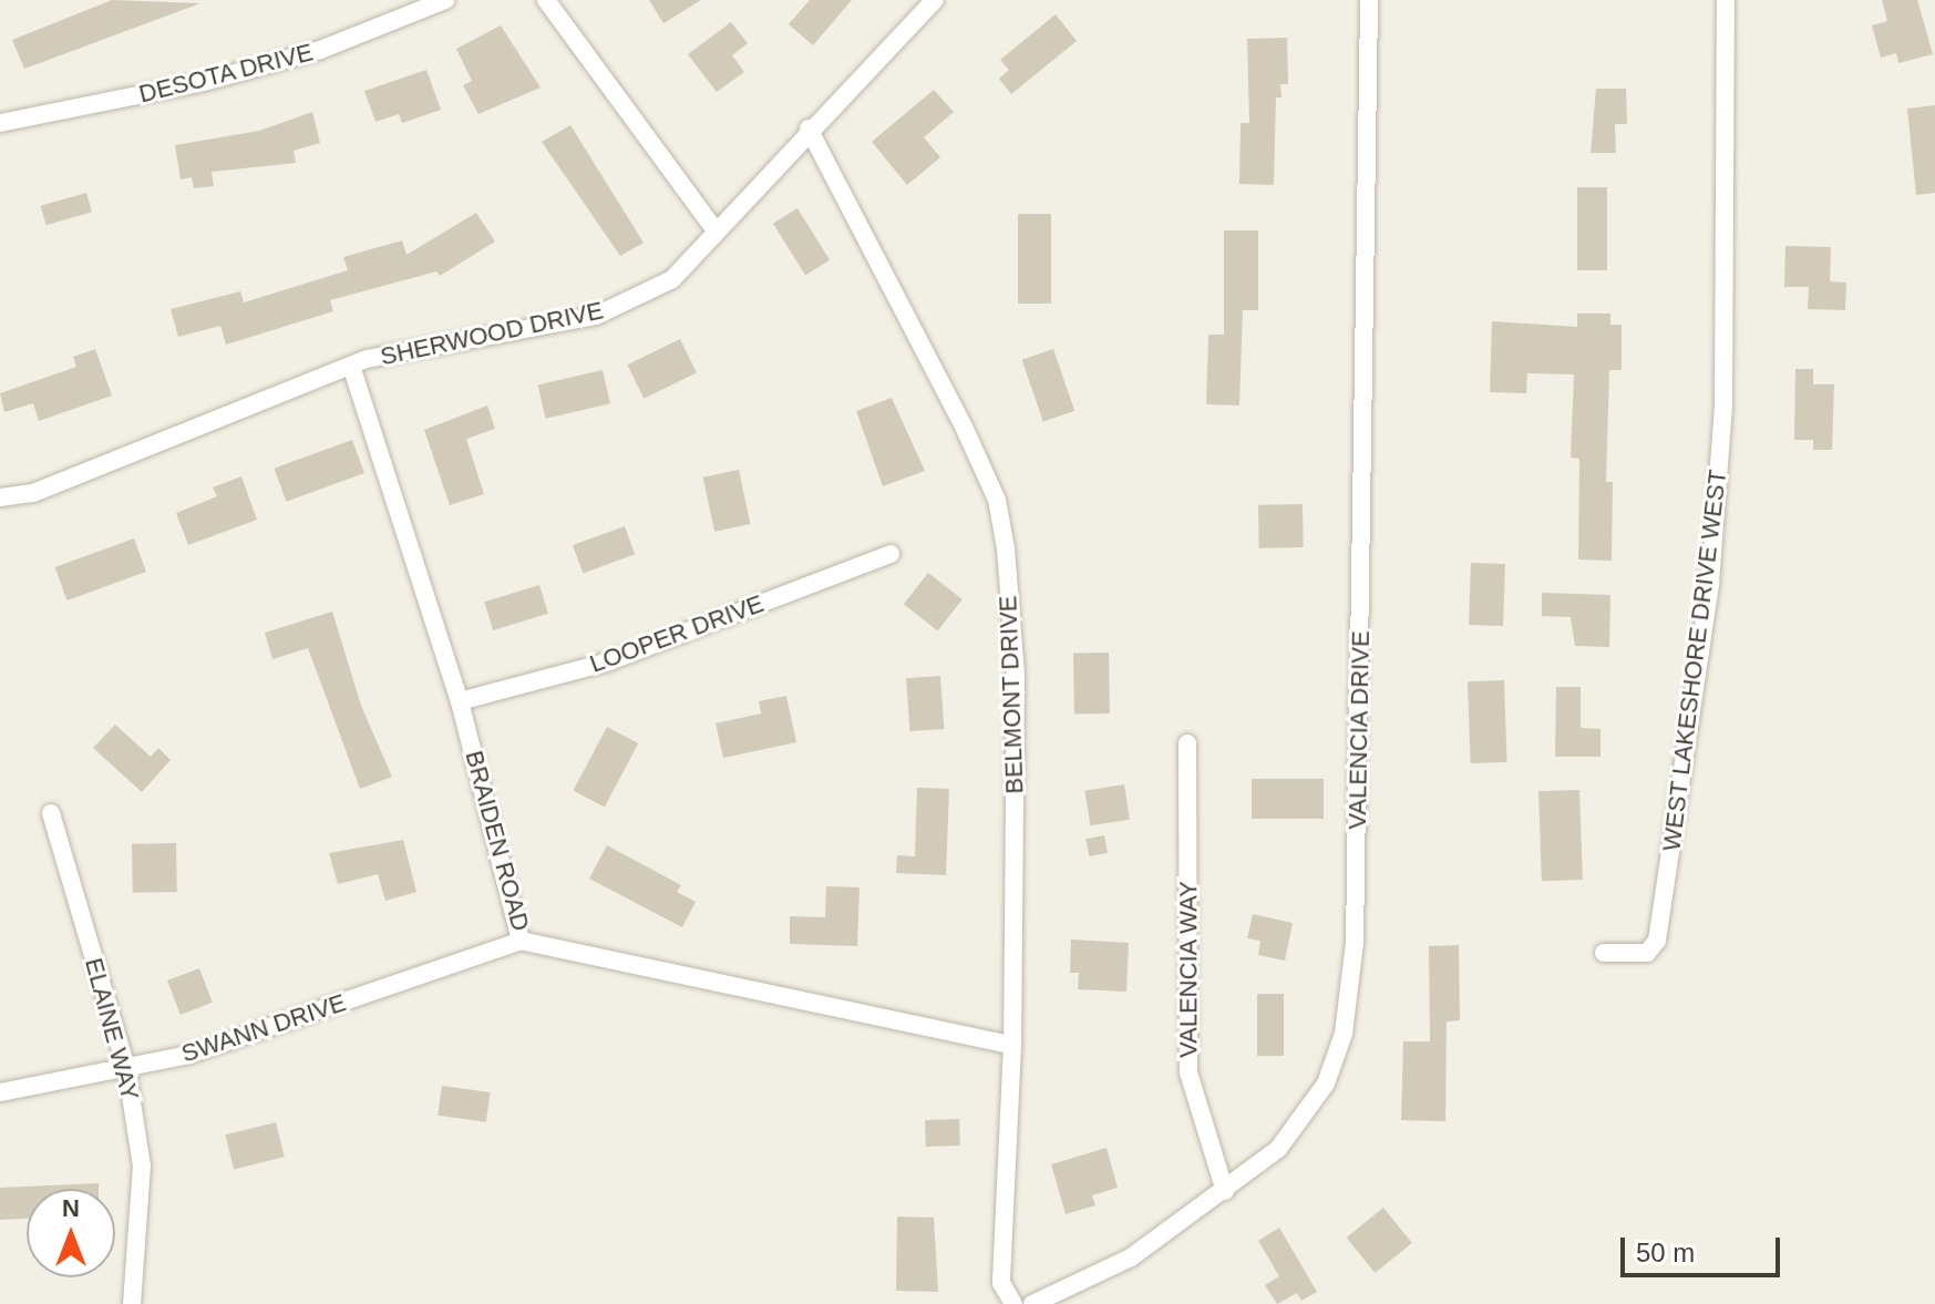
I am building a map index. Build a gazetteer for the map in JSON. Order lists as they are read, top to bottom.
{
  "streets": {
    "street": [
      "DESOTA DRIVE",
      "SHERWOOD DRIVE",
      "LOOPER DRIVE",
      "WEST LAKESHORE DRIVE WEST",
      "BELMONT DRIVE",
      "VALENCIA DRIVE",
      "BRAIDEN ROAD",
      "VALENCIA WAY",
      "SWANN DRIVE",
      "ELAINE WAY"
    ]
  },
  "crossings": [
    ["SHERWOOD DRIVE", "BELMONT DRIVE"],
    ["SHERWOOD DRIVE", "BRAIDEN ROAD"],
    ["LOOPER DRIVE", "BRAIDEN ROAD"],
    ["BELMONT DRIVE", "BRAIDEN ROAD"],
    ["VALENCIA DRIVE", "VALENCIA WAY"],
    ["BRAIDEN ROAD", "SWANN DRIVE"],
    ["SWANN DRIVE", "ELAINE WAY"]
  ],
  "scale_bar": "50 m",
  "north": "top"
}
